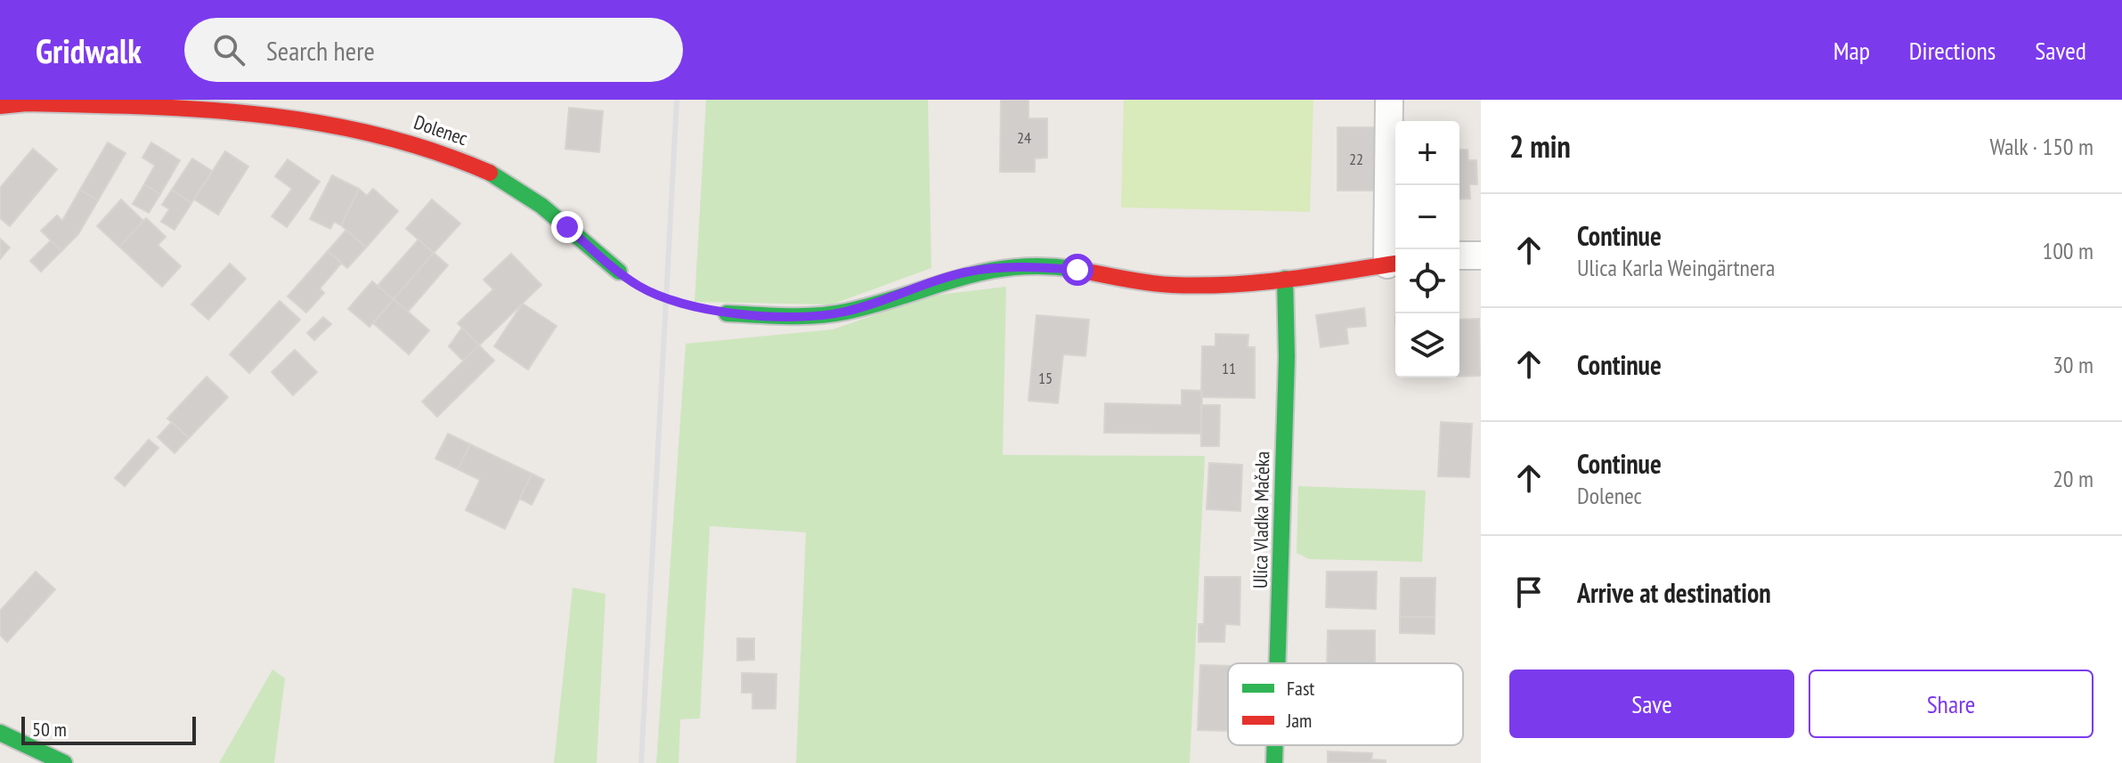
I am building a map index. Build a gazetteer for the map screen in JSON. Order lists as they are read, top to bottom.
{
  "streets": {
    "street": ["Dolenec", "Ulica Vladka Mačeka"]
  },
  "house_numbers": [
    "24",
    "22",
    "11",
    "15"
  ],
  "legend": ["Fast", "Jam"],
  "scale_bar": "50 m",
  "page": {
    "header": "Gridwalk",
    "search": "Search here",
    "nav": ["Map", "Directions", "Saved"],
    "heading": ["2 min", "Walk · 150 m"],
    "map_buttons": ["+", "−"],
    "list": [
      ["Continue", "Ulica Karla Weingärtnera", "100 m"],
      ["Continue", "30 m"],
      ["Continue", "Dolenec", "20 m"],
      "Arrive at destination"
    ],
    "buttons": ["Save", "Share"],
    "scale": "50 m"
  }
}
